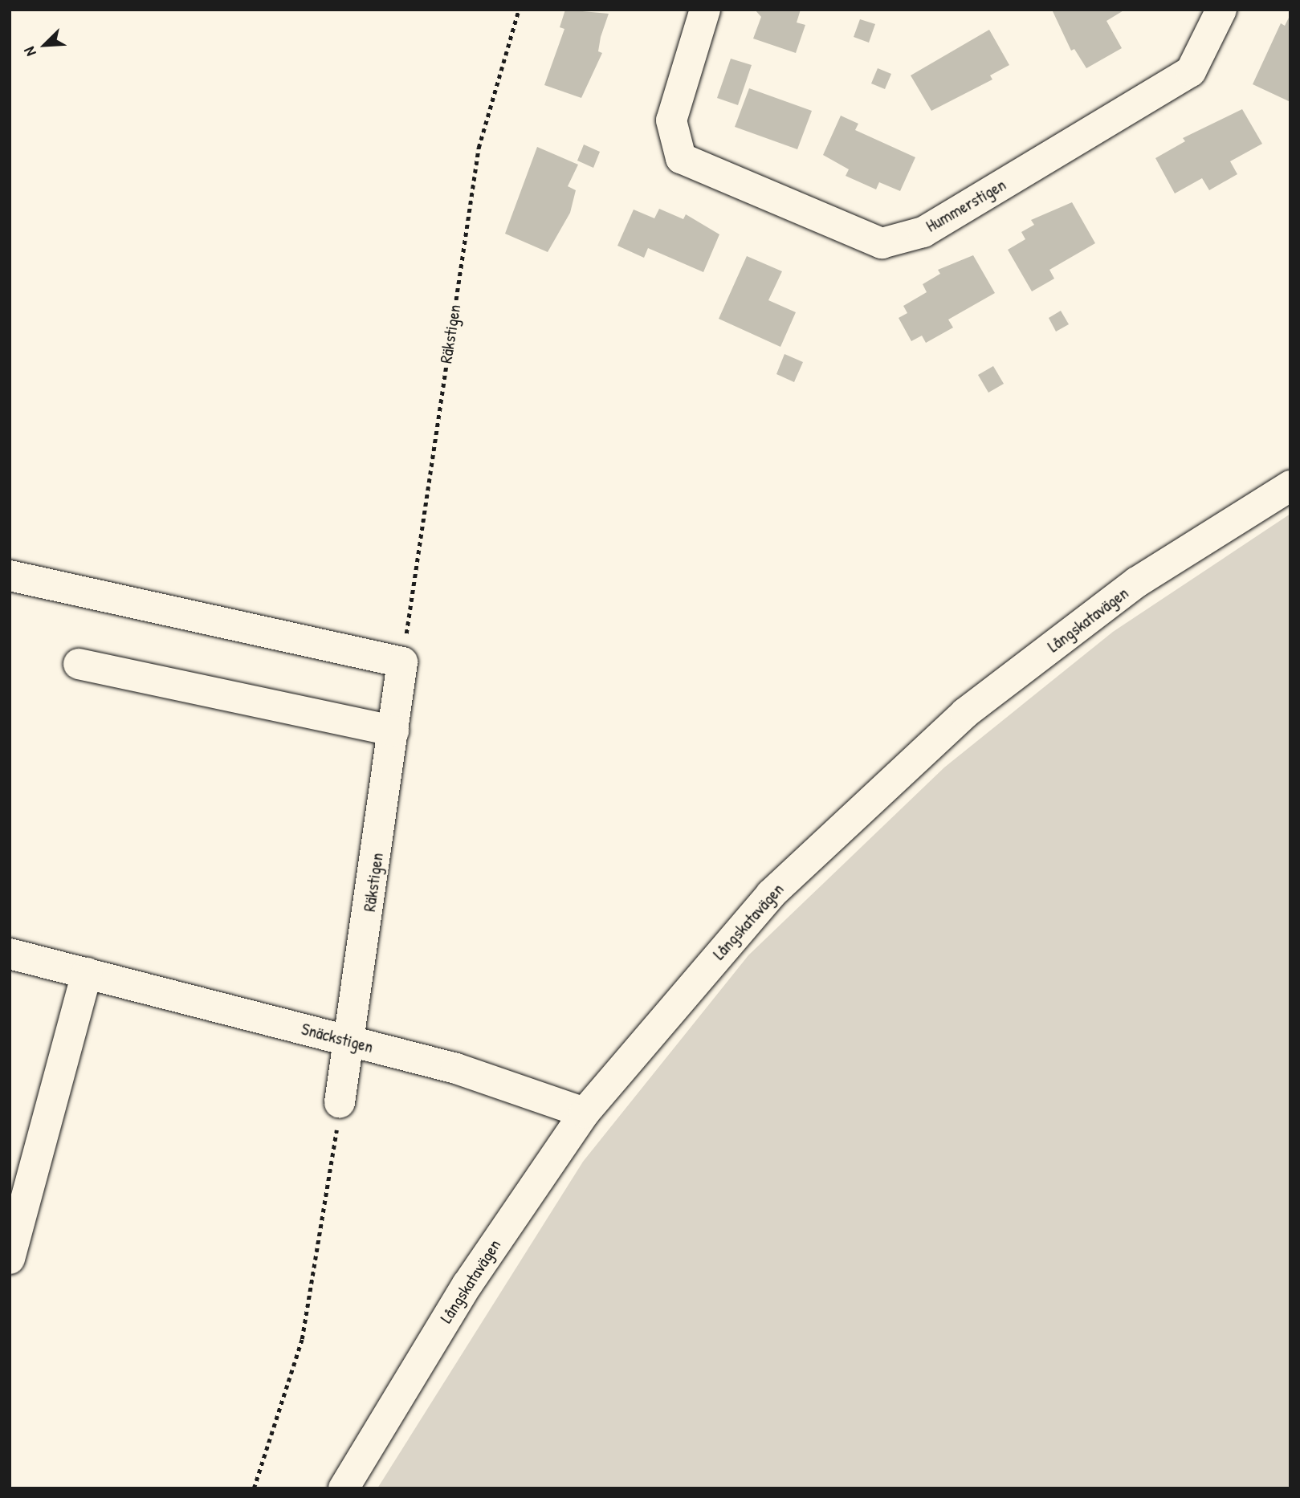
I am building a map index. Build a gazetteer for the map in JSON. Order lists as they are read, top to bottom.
{
  "streets": {
    "street": [
      "Hummerstigen",
      "Räkstigen",
      "Långskatavägen",
      "Snäckstigen"
    ]
  },
  "crossings": [
    ["Räkstigen", "Snäckstigen"],
    ["Långskatavägen", "Snäckstigen"]
  ],
  "north": "bottom left"
}
